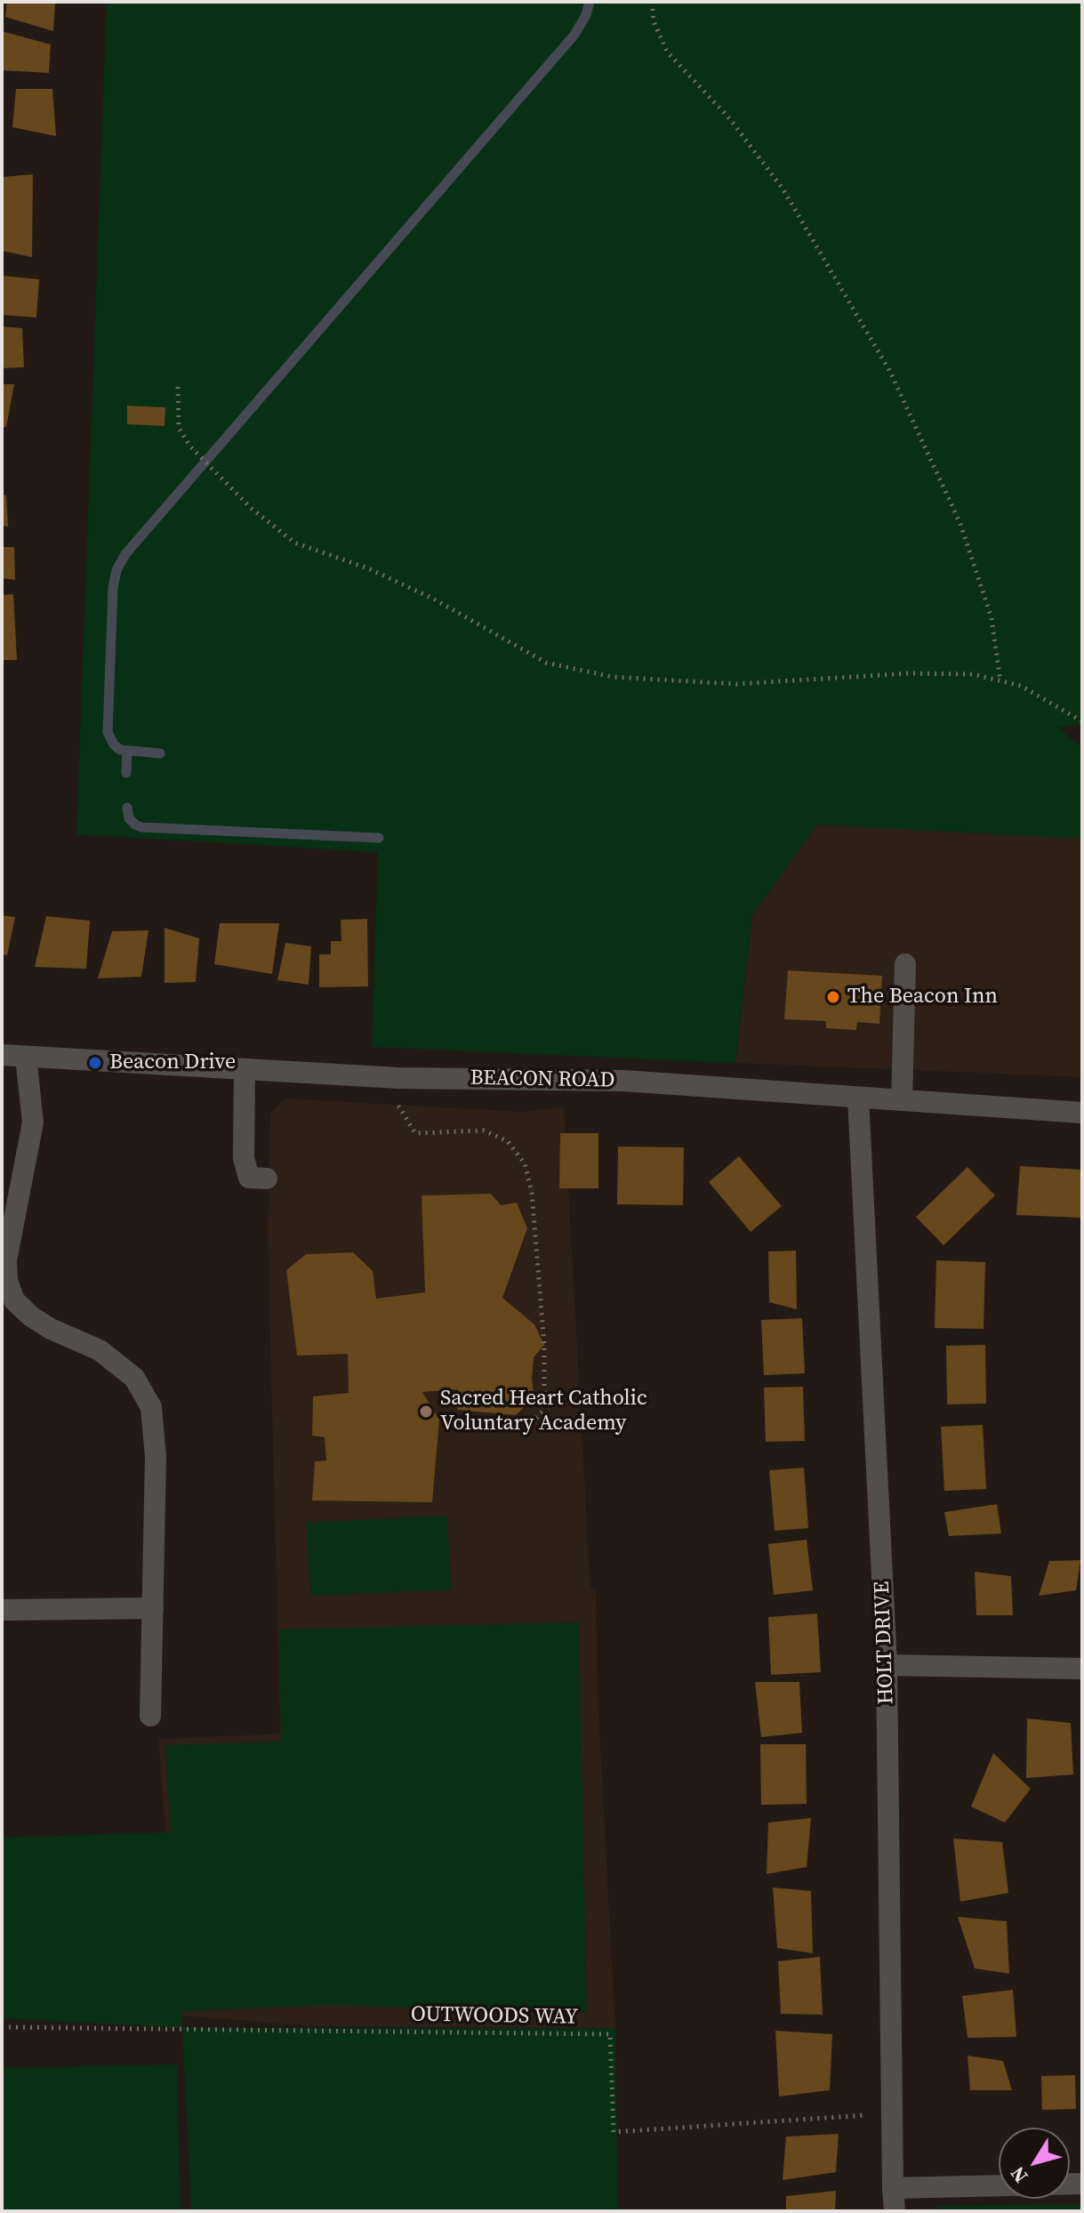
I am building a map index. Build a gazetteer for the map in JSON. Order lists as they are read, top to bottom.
{
  "streets": {
    "street": ["BEACON ROAD", "HOLT DRIVE"],
    "path": ["OUTWOODS WAY"]
  },
  "crossings": [
    ["BEACON ROAD", "HOLT DRIVE"],
    ["HOLT DRIVE", "OUTWOODS WAY"]
  ],
  "places": ["The Beacon Inn", "Beacon Drive", "Sacred Heart Catholic Voluntary Academy"],
  "north": "bottom left"
}
